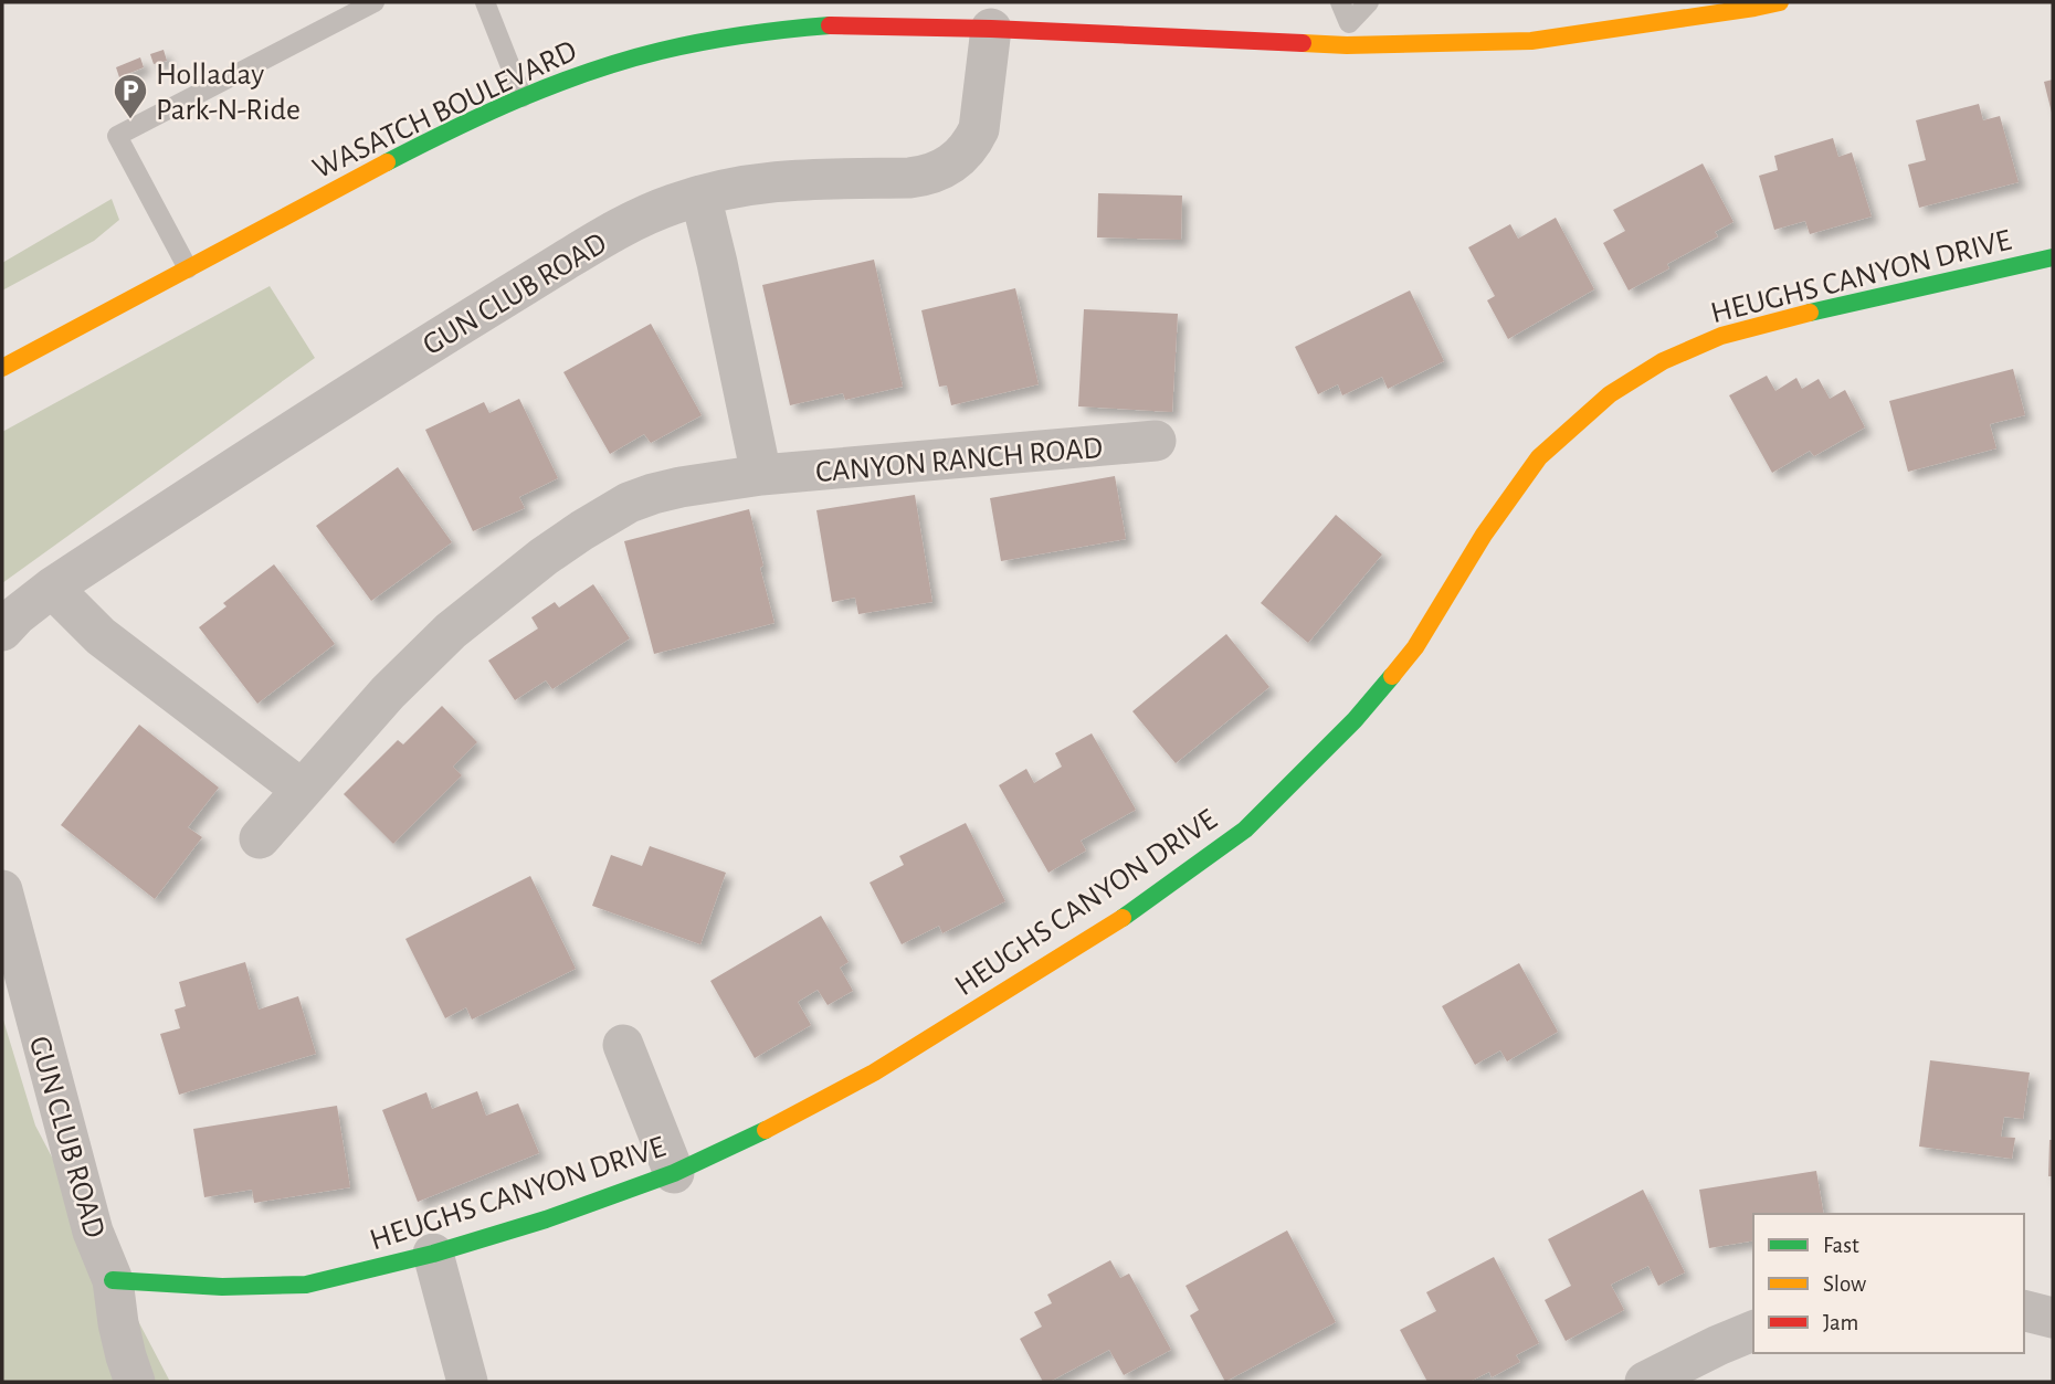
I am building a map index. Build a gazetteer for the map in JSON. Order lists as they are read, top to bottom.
{
  "streets": {
    "street": [
      "WASATCH BOULEVARD",
      "HEUGHS CANYON DRIVE",
      "GUN CLUB ROAD",
      "CANYON RANCH ROAD"
    ]
  },
  "crossings": [
    ["WASATCH BOULEVARD", "GUN CLUB ROAD"],
    ["HEUGHS CANYON DRIVE", "GUN CLUB ROAD"]
  ],
  "places": {
    "parking": ["Holladay Park-N-Ride"]
  },
  "legend": ["Fast", "Slow", "Jam"]
}
